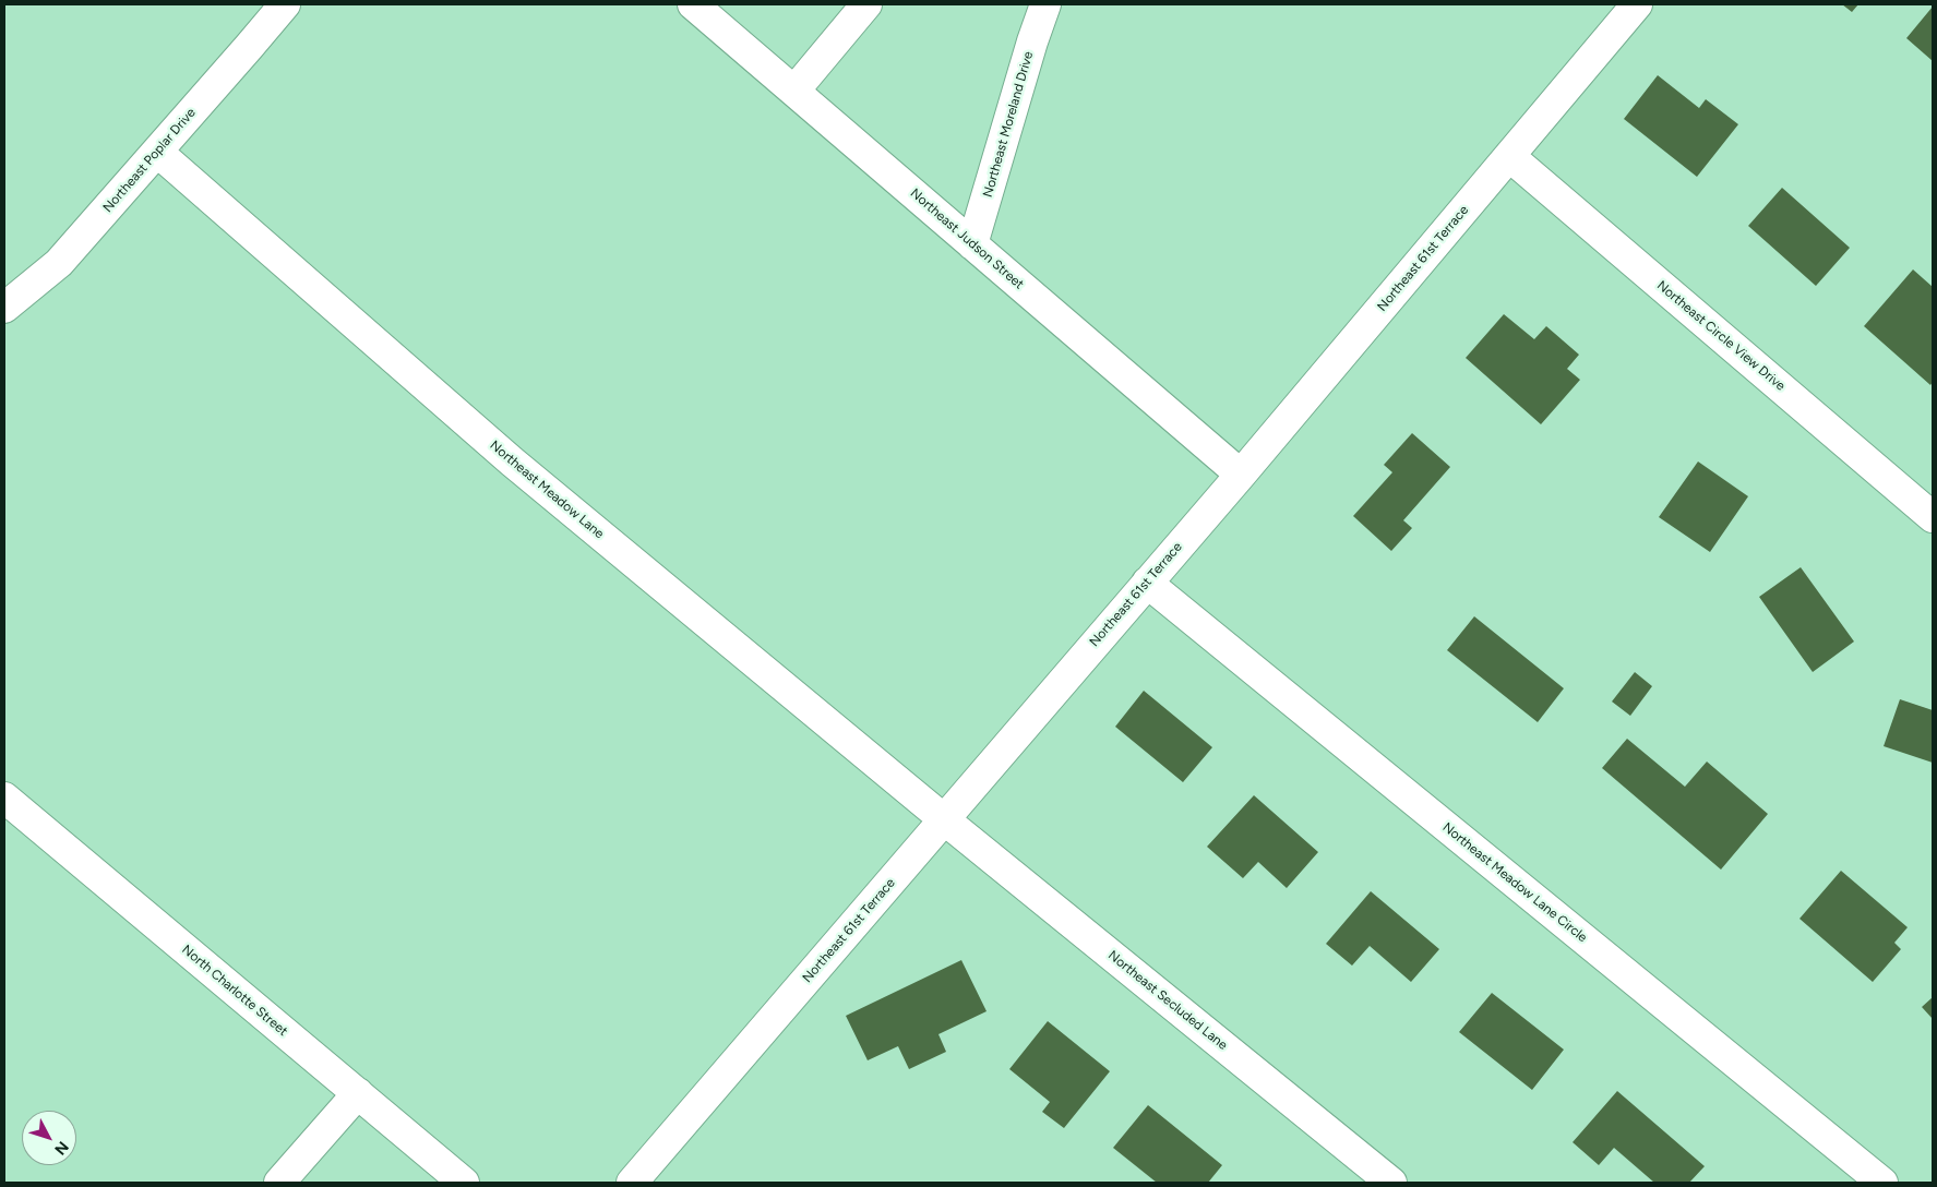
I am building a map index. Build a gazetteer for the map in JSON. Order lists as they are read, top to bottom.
{
  "streets": {
    "street": [
      "Northeast Moreland Drive",
      "Northeast Poplar Drive",
      "Northeast Judson Street",
      "Northeast 61st Terrace",
      "Northeast Circle View Drive",
      "Northeast Meadow Lane",
      "Northeast Meadow Lane Circle",
      "North Charlotte Street",
      "Northeast Secluded Lane"
    ]
  },
  "crossings": [
    ["Northeast Moreland Drive", "Northeast Judson Street"],
    ["Northeast Poplar Drive", "Northeast Meadow Lane"],
    ["Northeast Judson Street", "Northeast 61st Terrace"],
    ["Northeast 61st Terrace", "Northeast Circle View Drive"],
    ["Northeast 61st Terrace", "Northeast Meadow Lane"],
    ["Northeast 61st Terrace", "Northeast Meadow Lane Circle"],
    ["Northeast 61st Terrace", "Northeast Secluded Lane"],
    ["Northeast Meadow Lane", "Northeast Secluded Lane"]
  ],
  "north": "bottom right"
}
